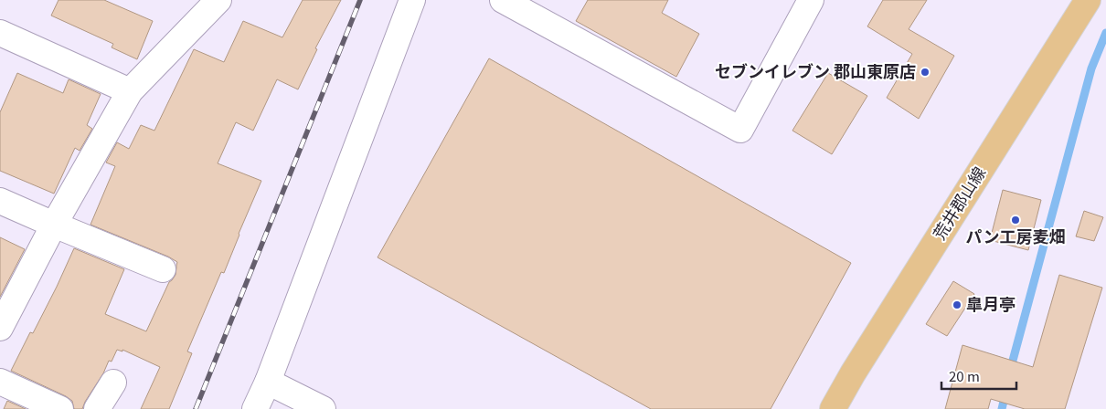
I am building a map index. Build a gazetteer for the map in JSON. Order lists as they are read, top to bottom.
{
  "streets": {
    "main road": ["荒井郡山線"]
  },
  "places": ["セブンイレブン 郡山東原店", "パン工房麦畑", "皐月亭"],
  "scale_bar": "20 m"
}
